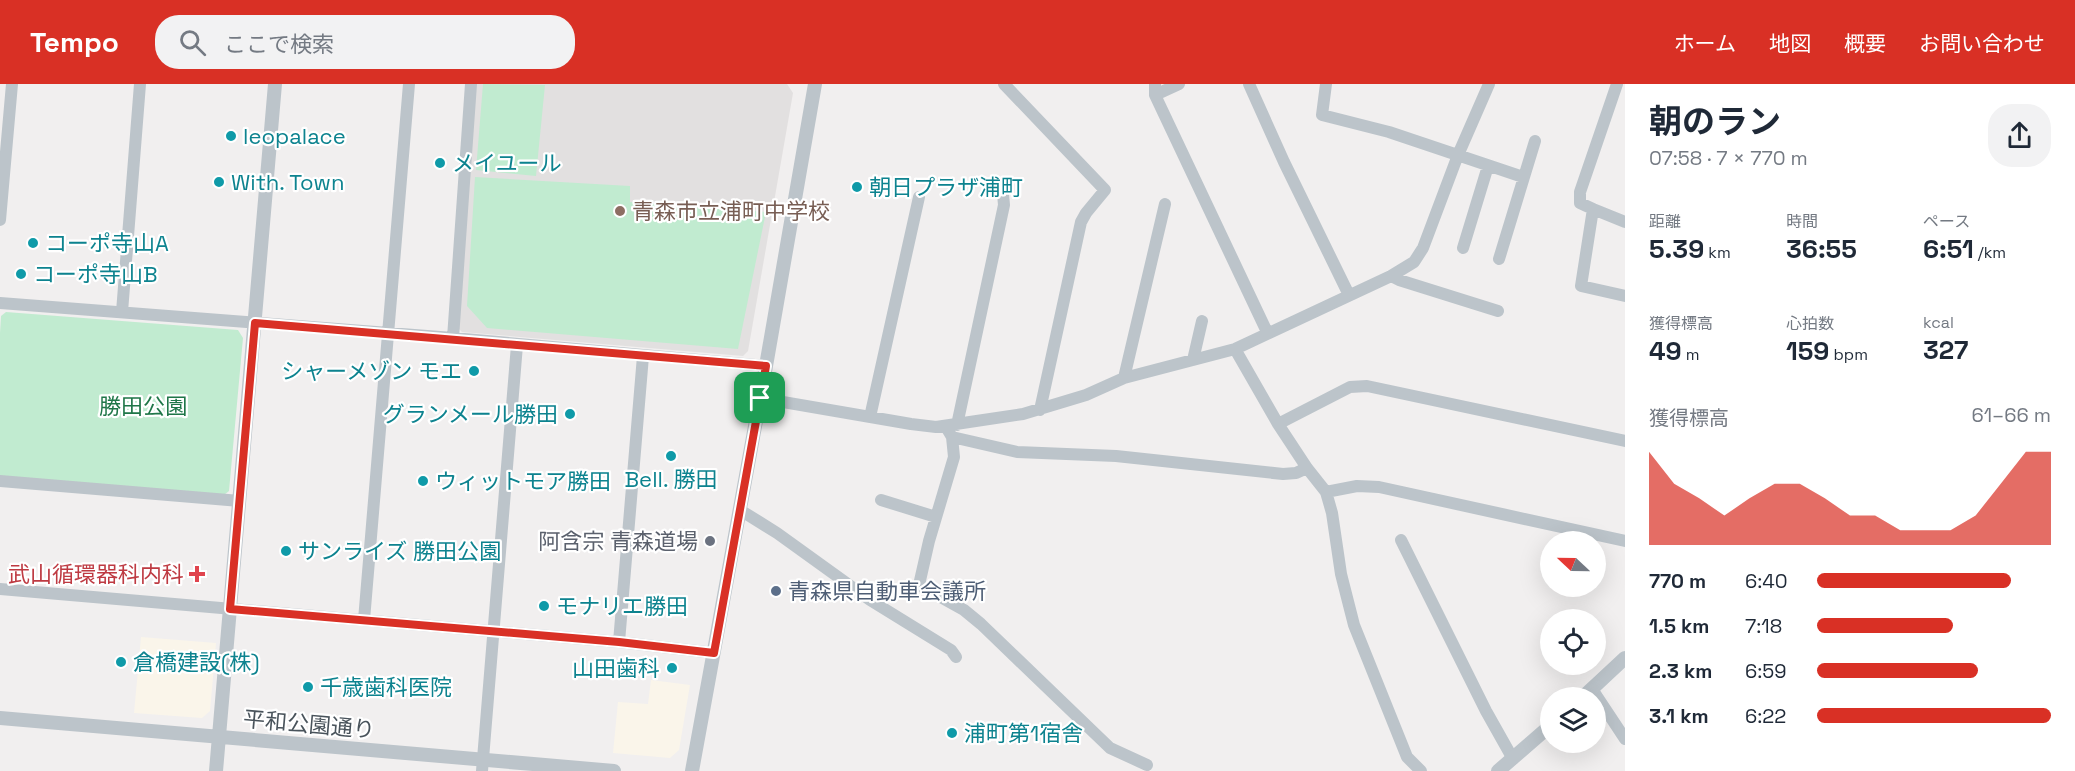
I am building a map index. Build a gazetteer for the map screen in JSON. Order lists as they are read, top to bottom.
{
  "streets": {
    "street": ["平和公園通り"]
  },
  "parks": ["勝田公園"],
  "places": {
    "other": [
      "leopalace",
      "メイユール",
      "With. Town",
      "朝日プラザ浦町",
      "青森市立浦町中学校",
      "コーポ寺山A",
      "コーポ寺山B",
      "シャーメゾン モエ",
      "グランメール勝田",
      "Bell. 勝田",
      "ウィットモア勝田",
      "阿含宗 青森道場",
      "サンライズ 勝田公園",
      "青森県自動車会議所",
      "モナリエ勝田",
      "倉橋建設(株)",
      "山田歯科",
      "千歳歯科医院",
      "浦町第1宿舎"
    ],
    "health": ["武山循環器科内科"]
  },
  "north": "left",
  "page": {
    "header": "Tempo",
    "search": "ここで検索",
    "nav": [
      "ホーム",
      "地図",
      "概要",
      "お問い合わせ"
    ],
    "heading": ["朝のラン", "07:58 · 7 × 770 m"],
    "stats": [
      ["距離", "5.39 km"],
      ["時間", "36:55"],
      ["ペース", "6:51 /km"],
      ["獲得標高", "49 m"],
      ["心拍数", "159 bpm"],
      ["kcal", "327"]
    ],
    "chart": ["獲得標高", "61–66 m"],
    "list": [
      {
        "name": "770 m",
        "note": "6:40"
      },
      {
        "name": "1.5 km",
        "note": "7:18"
      },
      {
        "name": "2.3 km",
        "note": "6:59"
      },
      {
        "name": "3.1 km",
        "note": "6:22"
      }
    ]
  }
}
